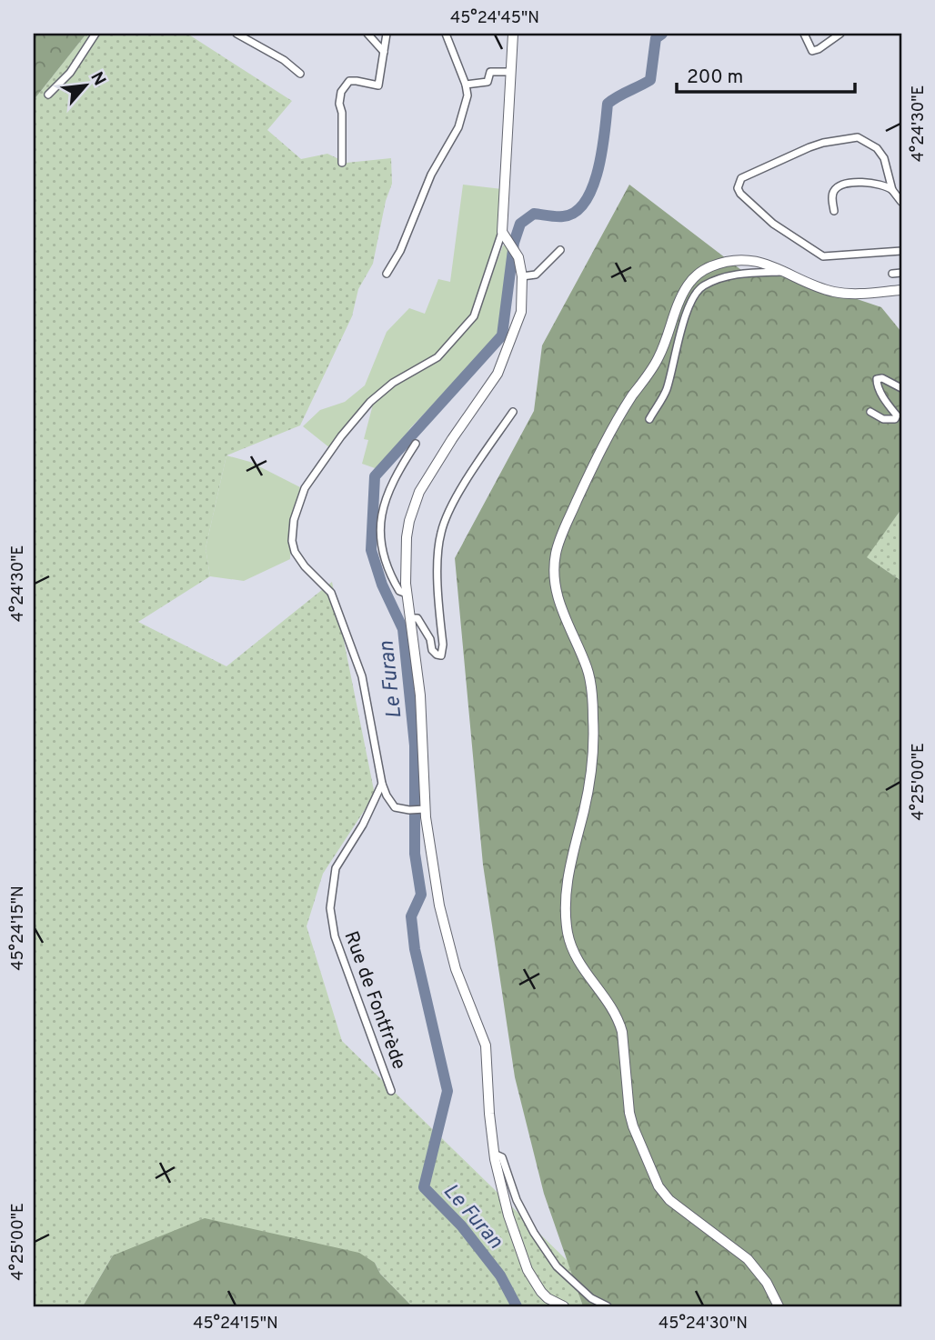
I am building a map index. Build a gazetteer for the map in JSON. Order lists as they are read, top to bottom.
{
  "streets": {
    "street": ["Rue de Fontfrède"]
  },
  "water": ["Le Furan"],
  "scale_bar": "200 m",
  "north": "top right",
  "coordinates": [
    "45°24'45\"N",
    "4°24'30\"E",
    "4°25'00\"E",
    "45°24'15\"N",
    "45°24'30\"N"
  ]
}
